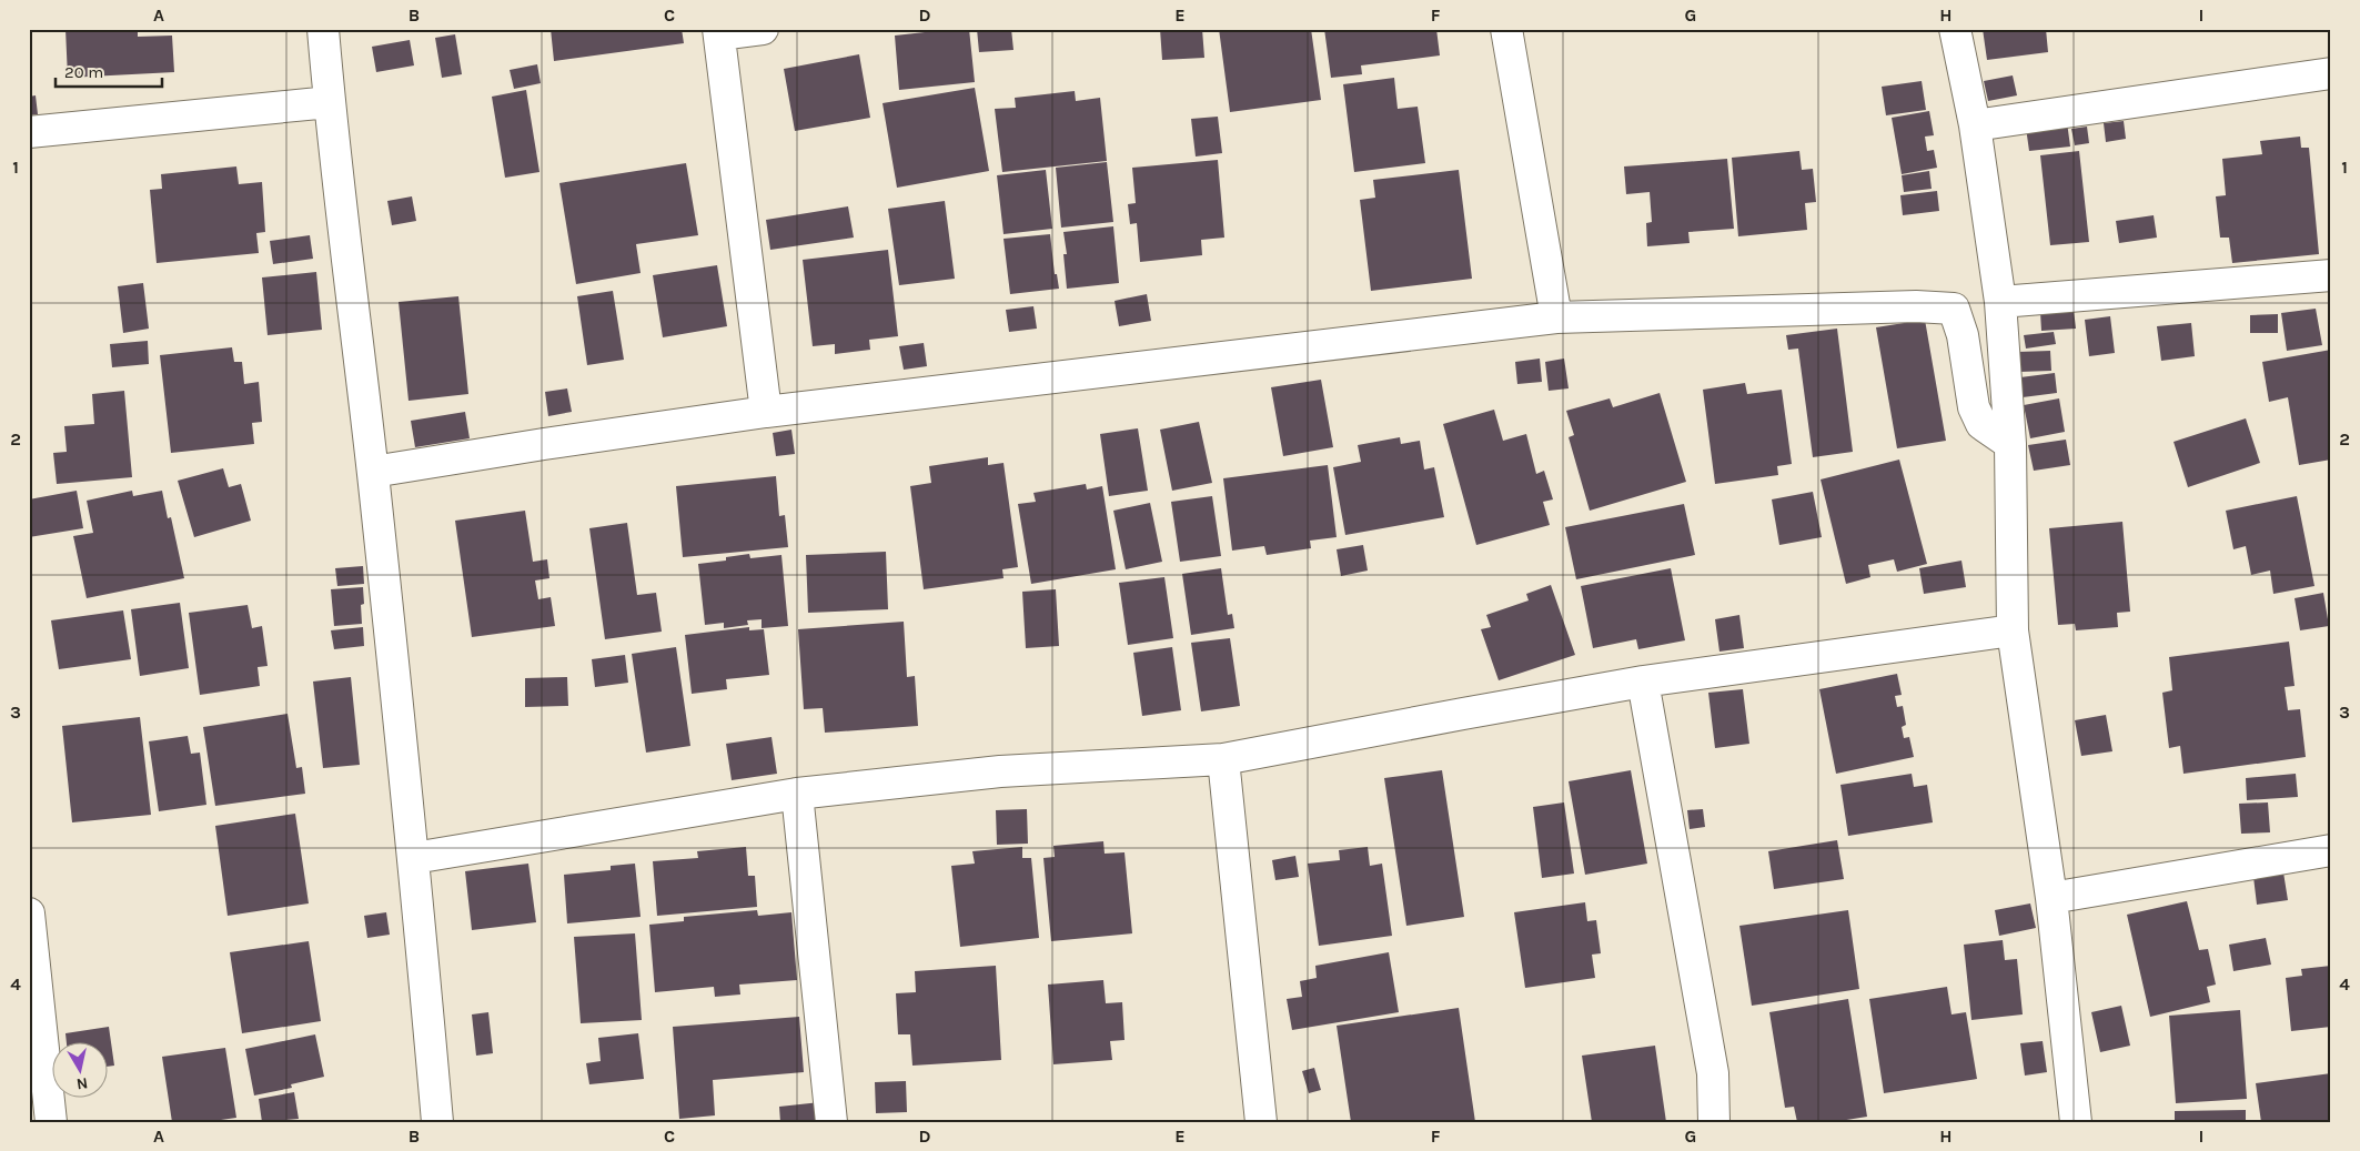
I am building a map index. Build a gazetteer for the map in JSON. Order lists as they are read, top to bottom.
{
  "scale_bar": "20 m",
  "north": "bottom",
  "grid": {
    "columns": [
      "A",
      "B",
      "C",
      "D",
      "E",
      "F",
      "G",
      "H",
      "I"
    ],
    "rows": [
      "1",
      "2",
      "3",
      "4"
    ]
  }
}
